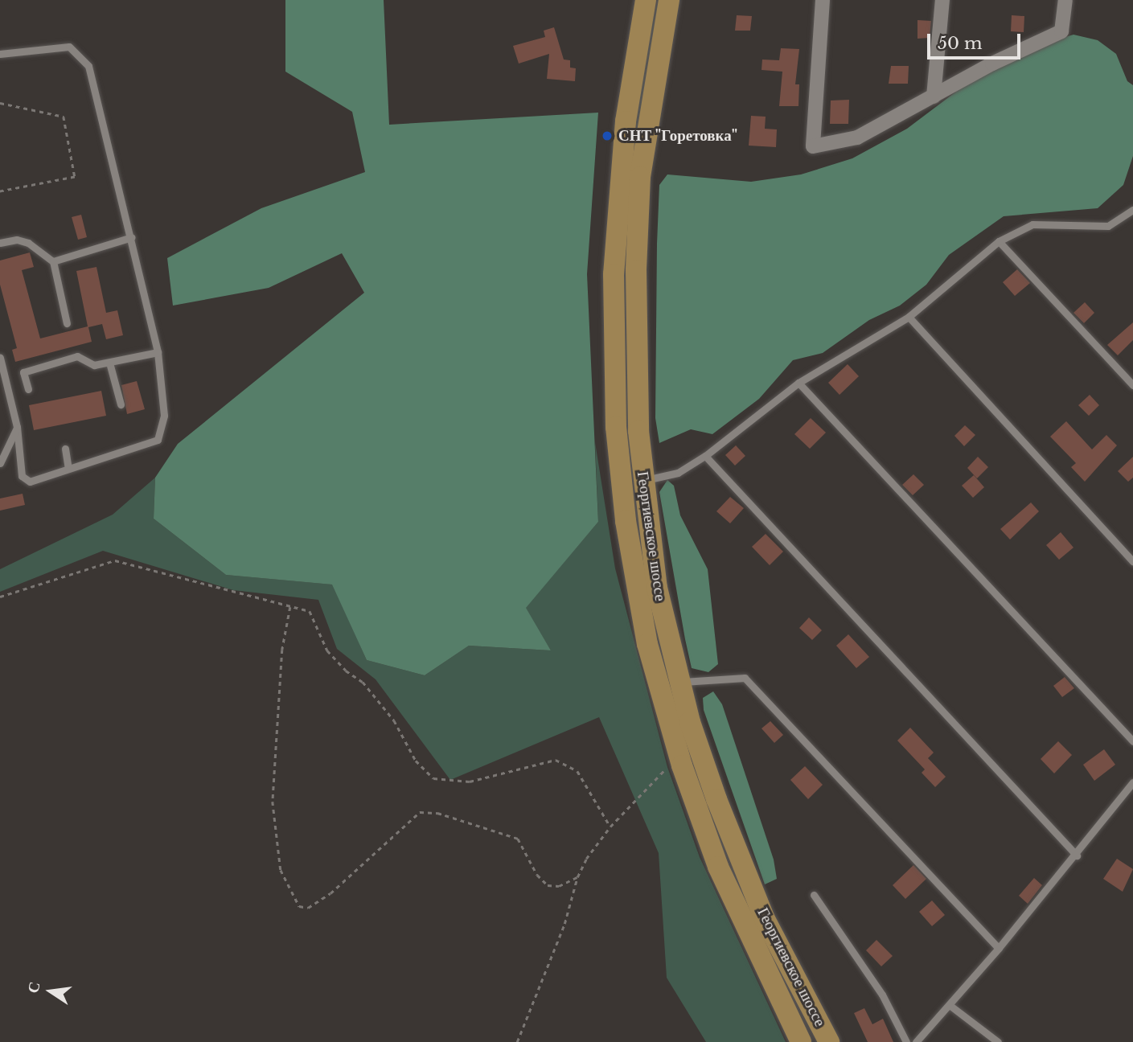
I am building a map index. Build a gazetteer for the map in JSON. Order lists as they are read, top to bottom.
{
  "streets": {
    "main road": ["Георгиевское шоссе"]
  },
  "places": ["СНТ \"Горетовка\""],
  "scale_bar": "50 m",
  "north": "left"
}
